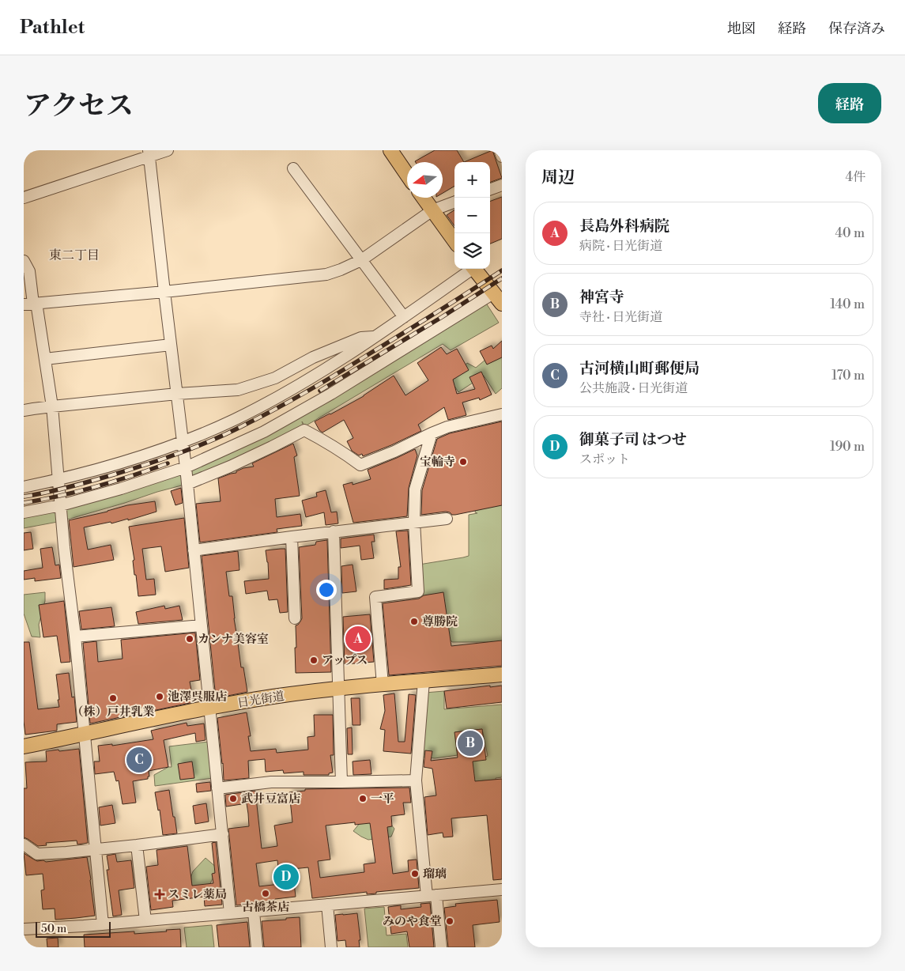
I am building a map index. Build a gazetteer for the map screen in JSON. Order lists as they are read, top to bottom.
{
  "streets": {
    "main road": ["日光街道"]
  },
  "districts": ["東二丁目"],
  "places": {
    "other": [
      "宝輪寺",
      "尊勝院",
      "カンナ美容室",
      "アップス",
      "池澤呉服店",
      "（株）戸井乳業",
      "武井豆富店",
      "一平",
      "瑠璃",
      "古橋茶店",
      "みのや食堂"
    ],
    "health": ["スミレ薬局"]
  },
  "scale_bar": "50 m",
  "north": "left",
  "page": {
    "header": "Pathlet",
    "nav": ["地図", "経路", "保存済み"],
    "title": "アクセス",
    "buttons": "経路",
    "heading": ["周辺", "4件"],
    "map_buttons": ["+", "−"],
    "list": [
      {
        "mark": "A",
        "name": "長島外科病院",
        "note": "病院 · 日光街道",
        "value": "40 m"
      },
      {
        "mark": "B",
        "name": "神宮寺",
        "note": "寺社 · 日光街道",
        "value": "140 m"
      },
      {
        "mark": "C",
        "name": "古河横山町郵便局",
        "note": "公共施設 · 日光街道",
        "value": "170 m"
      },
      {
        "mark": "D",
        "name": "御菓子司 はつせ",
        "note": "スポット",
        "value": "190 m"
      }
    ],
    "pins": [
      "A",
      "B",
      "C",
      "D"
    ],
    "scale": "50 m"
  }
}
